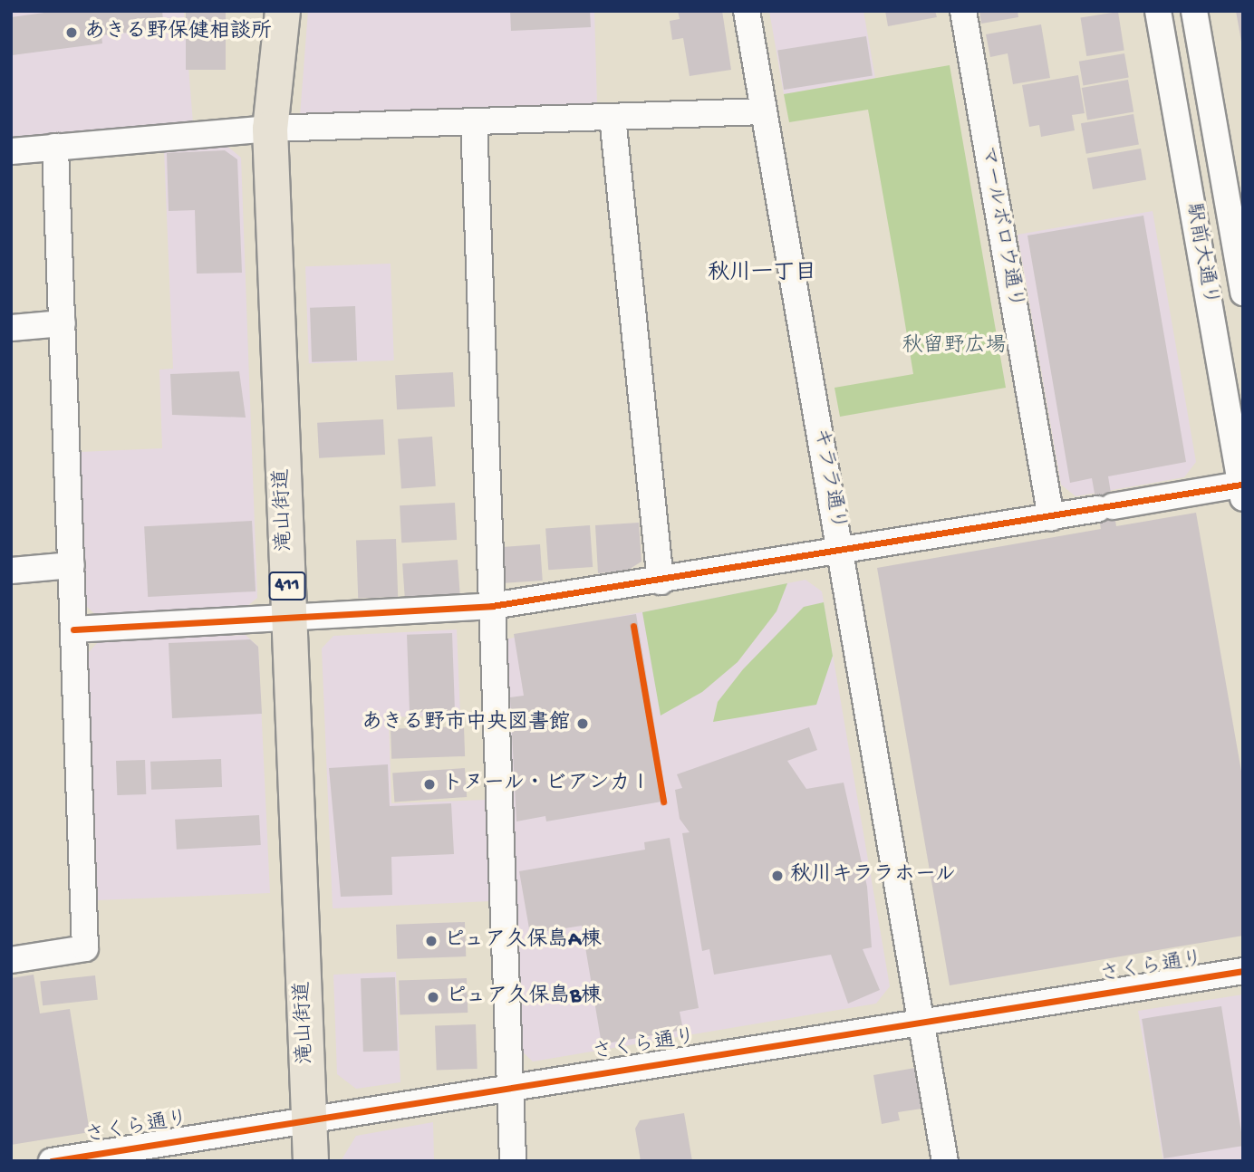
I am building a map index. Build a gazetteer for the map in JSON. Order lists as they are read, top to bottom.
{
  "streets": {
    "highway": ["滝山街道", "411"],
    "street": [
      "マールボロウ通り",
      "駅前大通り",
      "キララ通り",
      "さくら通り"
    ]
  },
  "crossings": [
    ["キララ通り", "さくら通り"],
    ["滝山街道", "さくら通り"]
  ],
  "districts": ["秋川一丁目"],
  "parks": ["秋留野広場"],
  "places": [
    "あきる野保健相談所",
    "あきる野市中央図書館",
    "トヌール・ビアンカⅠ",
    "秋川キララホール",
    "ピュア久保島A棟",
    "ピュア久保島B棟"
  ]
}
